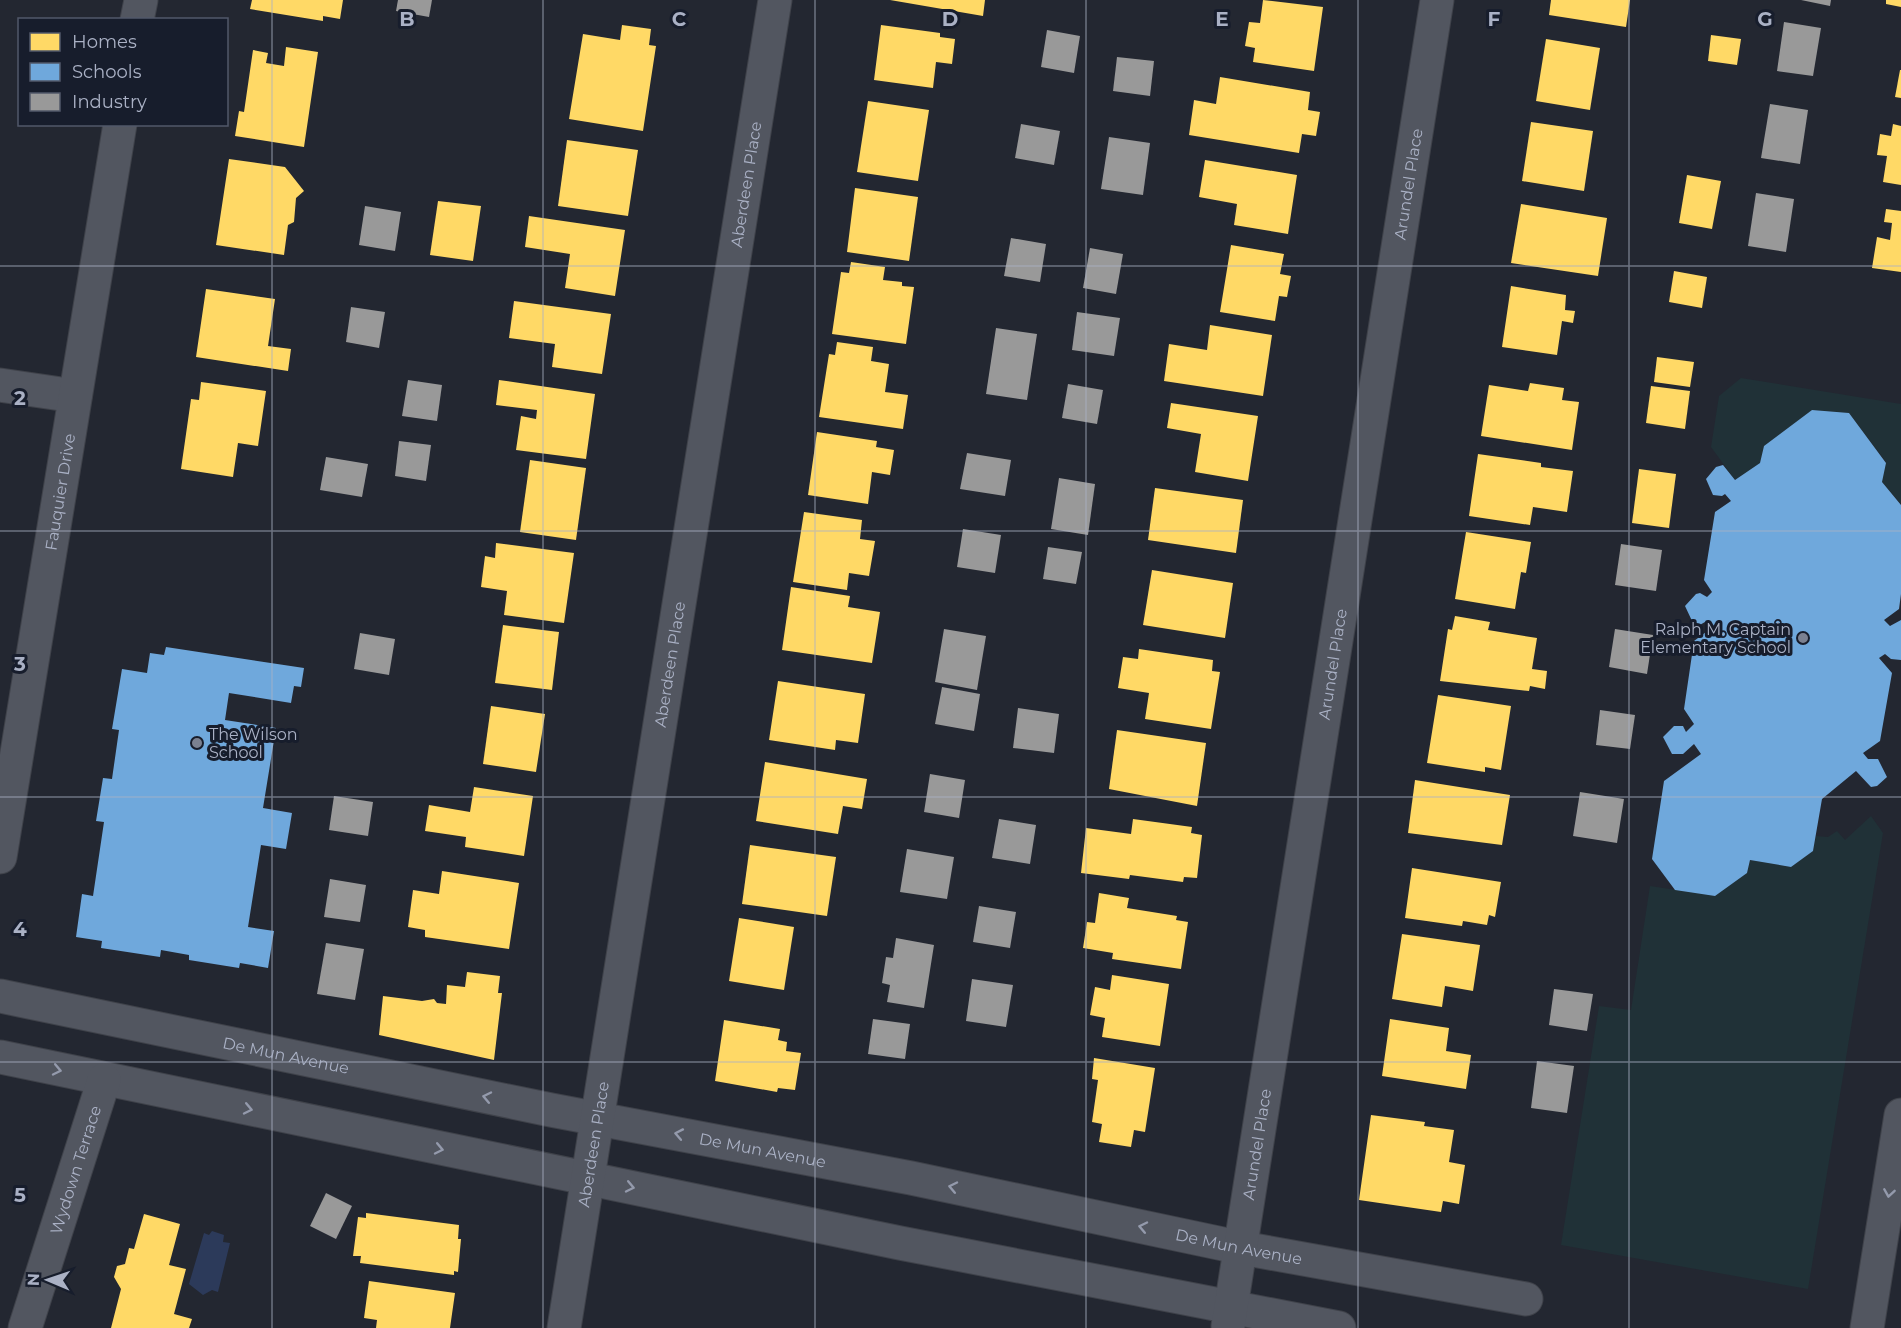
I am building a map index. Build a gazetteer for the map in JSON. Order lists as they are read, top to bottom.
{
  "streets": {
    "street": [
      "Aberdeen Place",
      "Arundel Place",
      "Fauquier Drive",
      "De Mun Avenue",
      "Wydown Terrace"
    ]
  },
  "crossings": [
    ["Aberdeen Place", "De Mun Avenue"],
    ["Arundel Place", "De Mun Avenue"]
  ],
  "places": ["Ralph M. Captain Elementary School", "The Wilson School"],
  "legend": ["Homes", "Schools", "Industry"],
  "north": "left",
  "grid": {
    "columns": [
      "B",
      "C",
      "D",
      "E",
      "F",
      "G"
    ],
    "rows": [
      "2",
      "3",
      "4",
      "5"
    ]
  }
}
